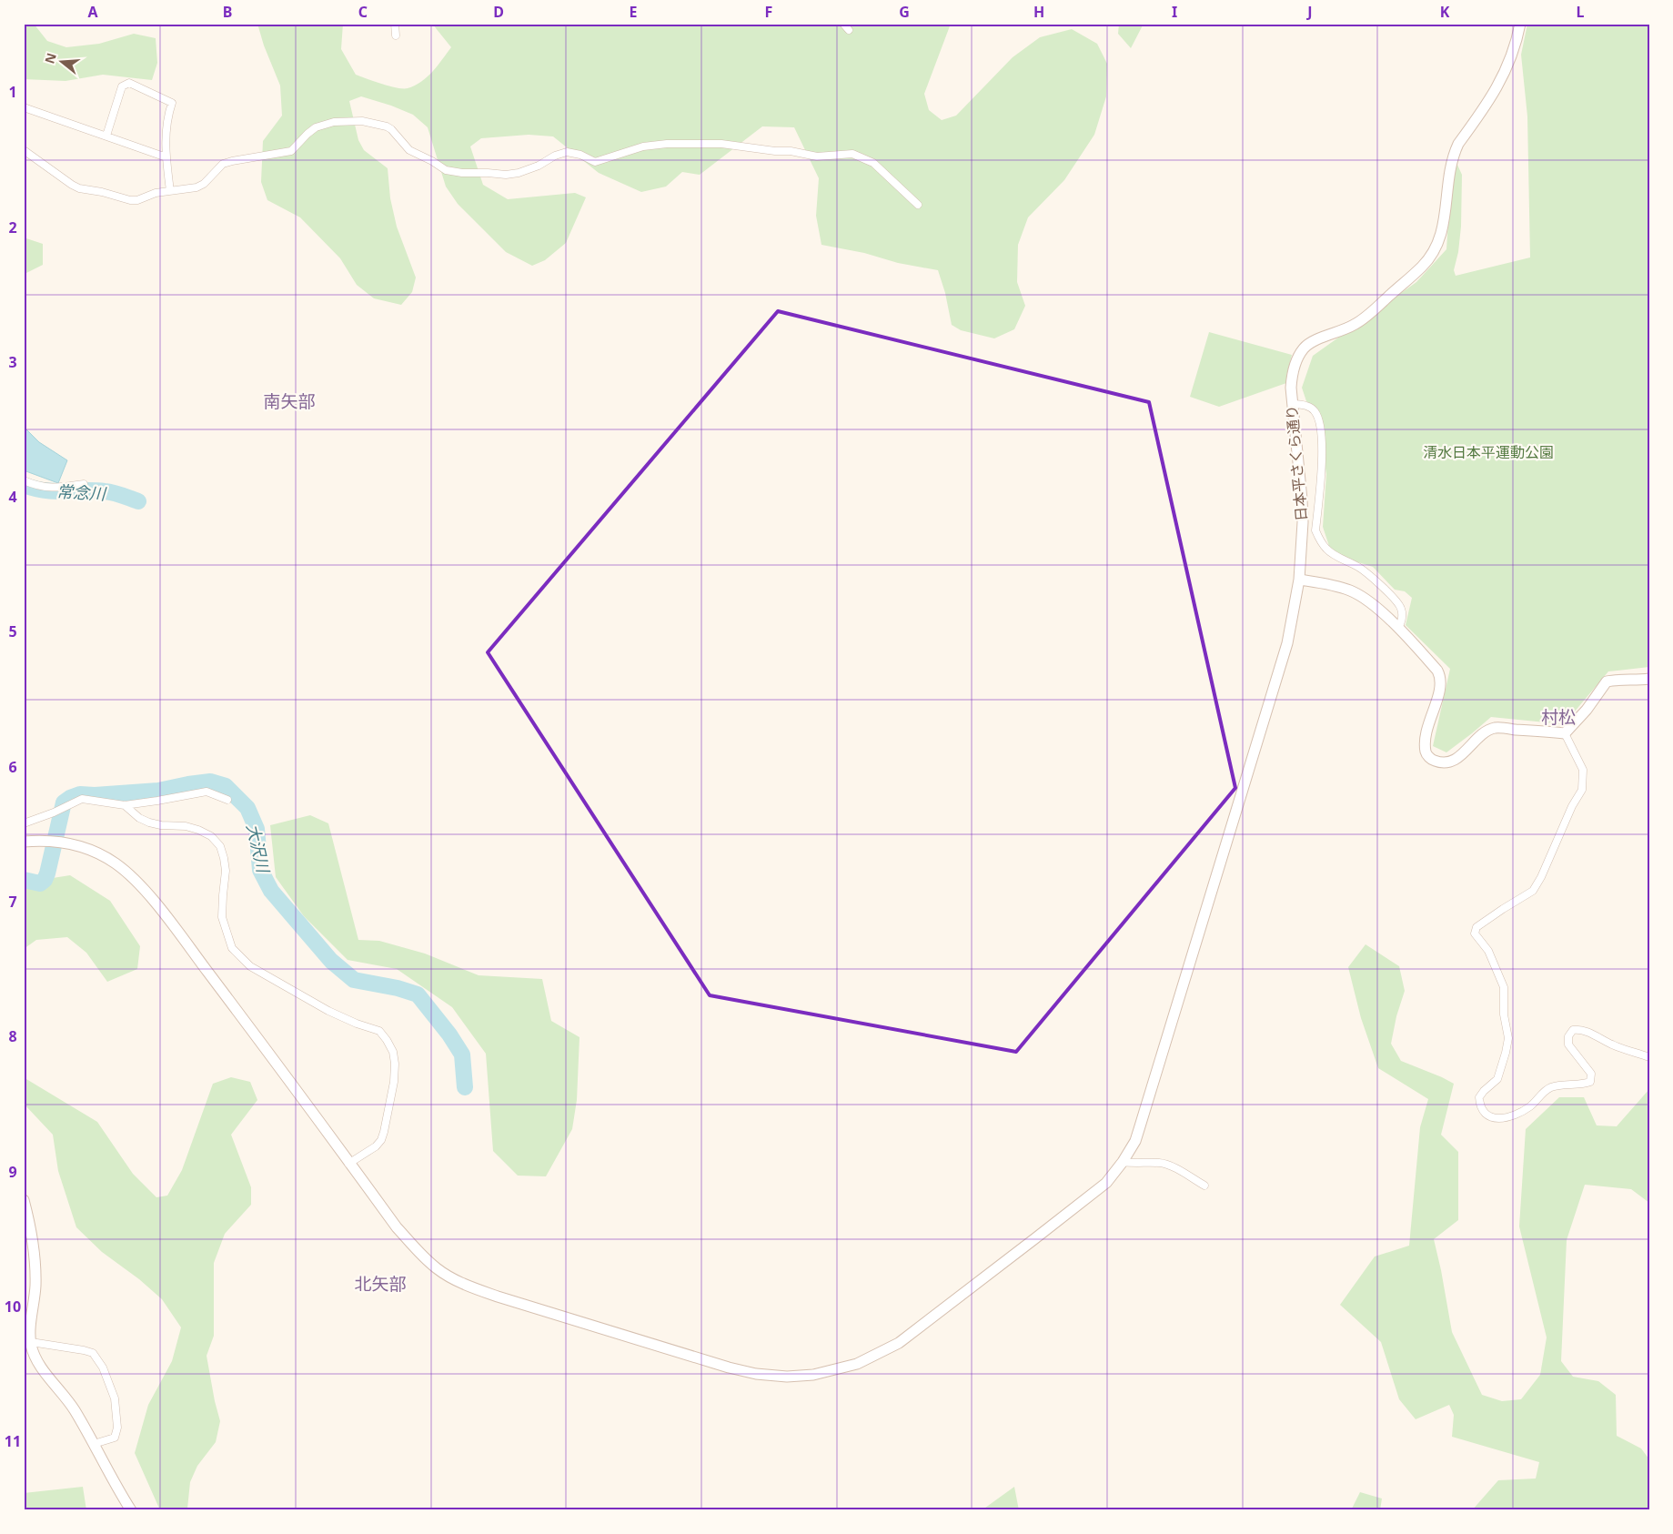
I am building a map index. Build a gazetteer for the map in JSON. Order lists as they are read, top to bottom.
{
  "streets": {
    "street": ["日本平さくら通り"]
  },
  "districts": ["南矢部", "村松", "北矢部"],
  "water": ["常念川", "大沢川"],
  "parks": ["清水日本平運動公園"],
  "north": "left",
  "grid": {
    "columns": [
      "A",
      "B",
      "C",
      "D",
      "E",
      "F",
      "G",
      "H",
      "I",
      "J",
      "K",
      "L"
    ],
    "rows": [
      "1",
      "2",
      "3",
      "4",
      "5",
      "6",
      "7",
      "8",
      "9",
      "10",
      "11"
    ]
  }
}
